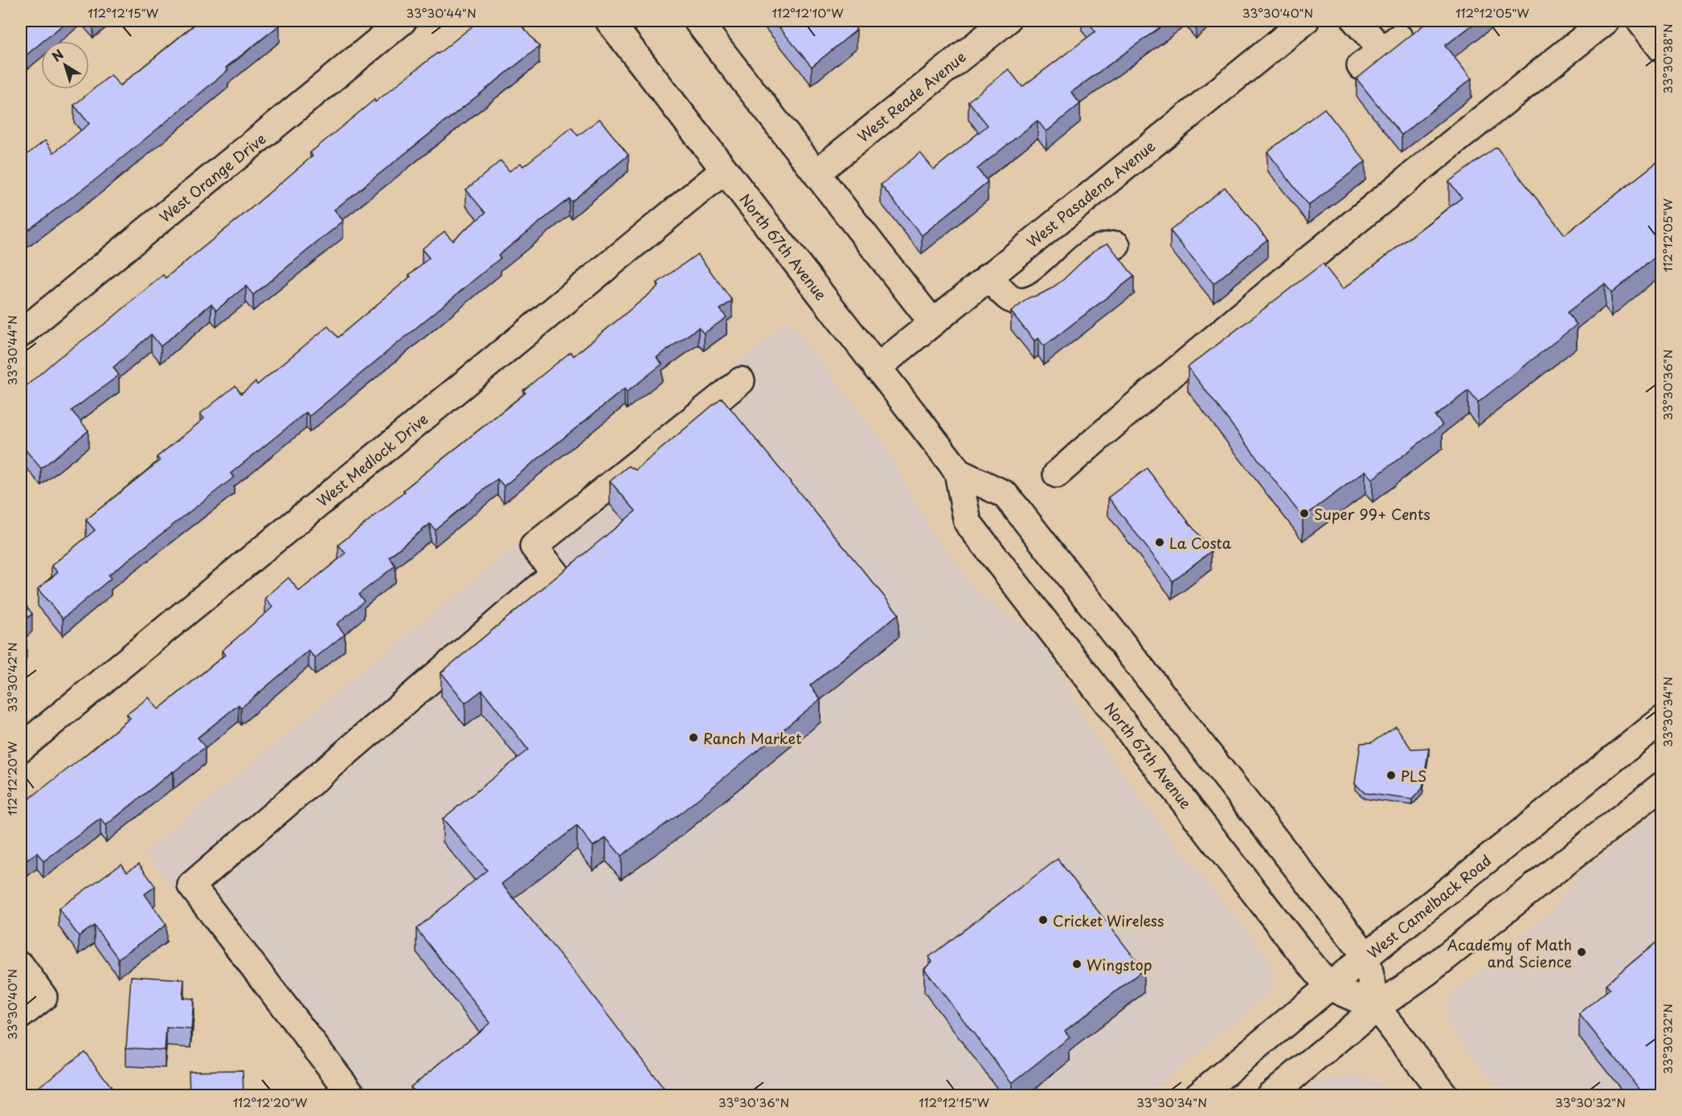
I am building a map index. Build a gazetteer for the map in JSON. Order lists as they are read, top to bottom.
{
  "streets": {
    "main road": [
      "West Reade Avenue",
      "West Orange Drive",
      "West Pasadena Avenue",
      "North 67th Avenue",
      "West Medlock Drive",
      "West Camelback Road"
    ]
  },
  "crossings": [
    ["West Pasadena Avenue", "North 67th Avenue"],
    ["North 67th Avenue", "West Medlock Drive"],
    ["North 67th Avenue", "West Camelback Road"]
  ],
  "places": [
    "Super 99+ Cents",
    "La Costa",
    "Ranch Market",
    "PLS",
    "Cricket Wireless",
    "Academy of Math and Science",
    "Wingstop"
  ],
  "north": "top left",
  "coordinates": [
    "112°12'15\"W",
    "33°30'44\"N",
    "112°12'10\"W",
    "33°30'40\"N",
    "112°12'05\"W",
    "33°30'38\"N",
    "33°30'36\"N",
    "33°30'42\"N",
    "33°30'34\"N",
    "112°12'20\"W",
    "33°30'32\"N"
  ]
}
